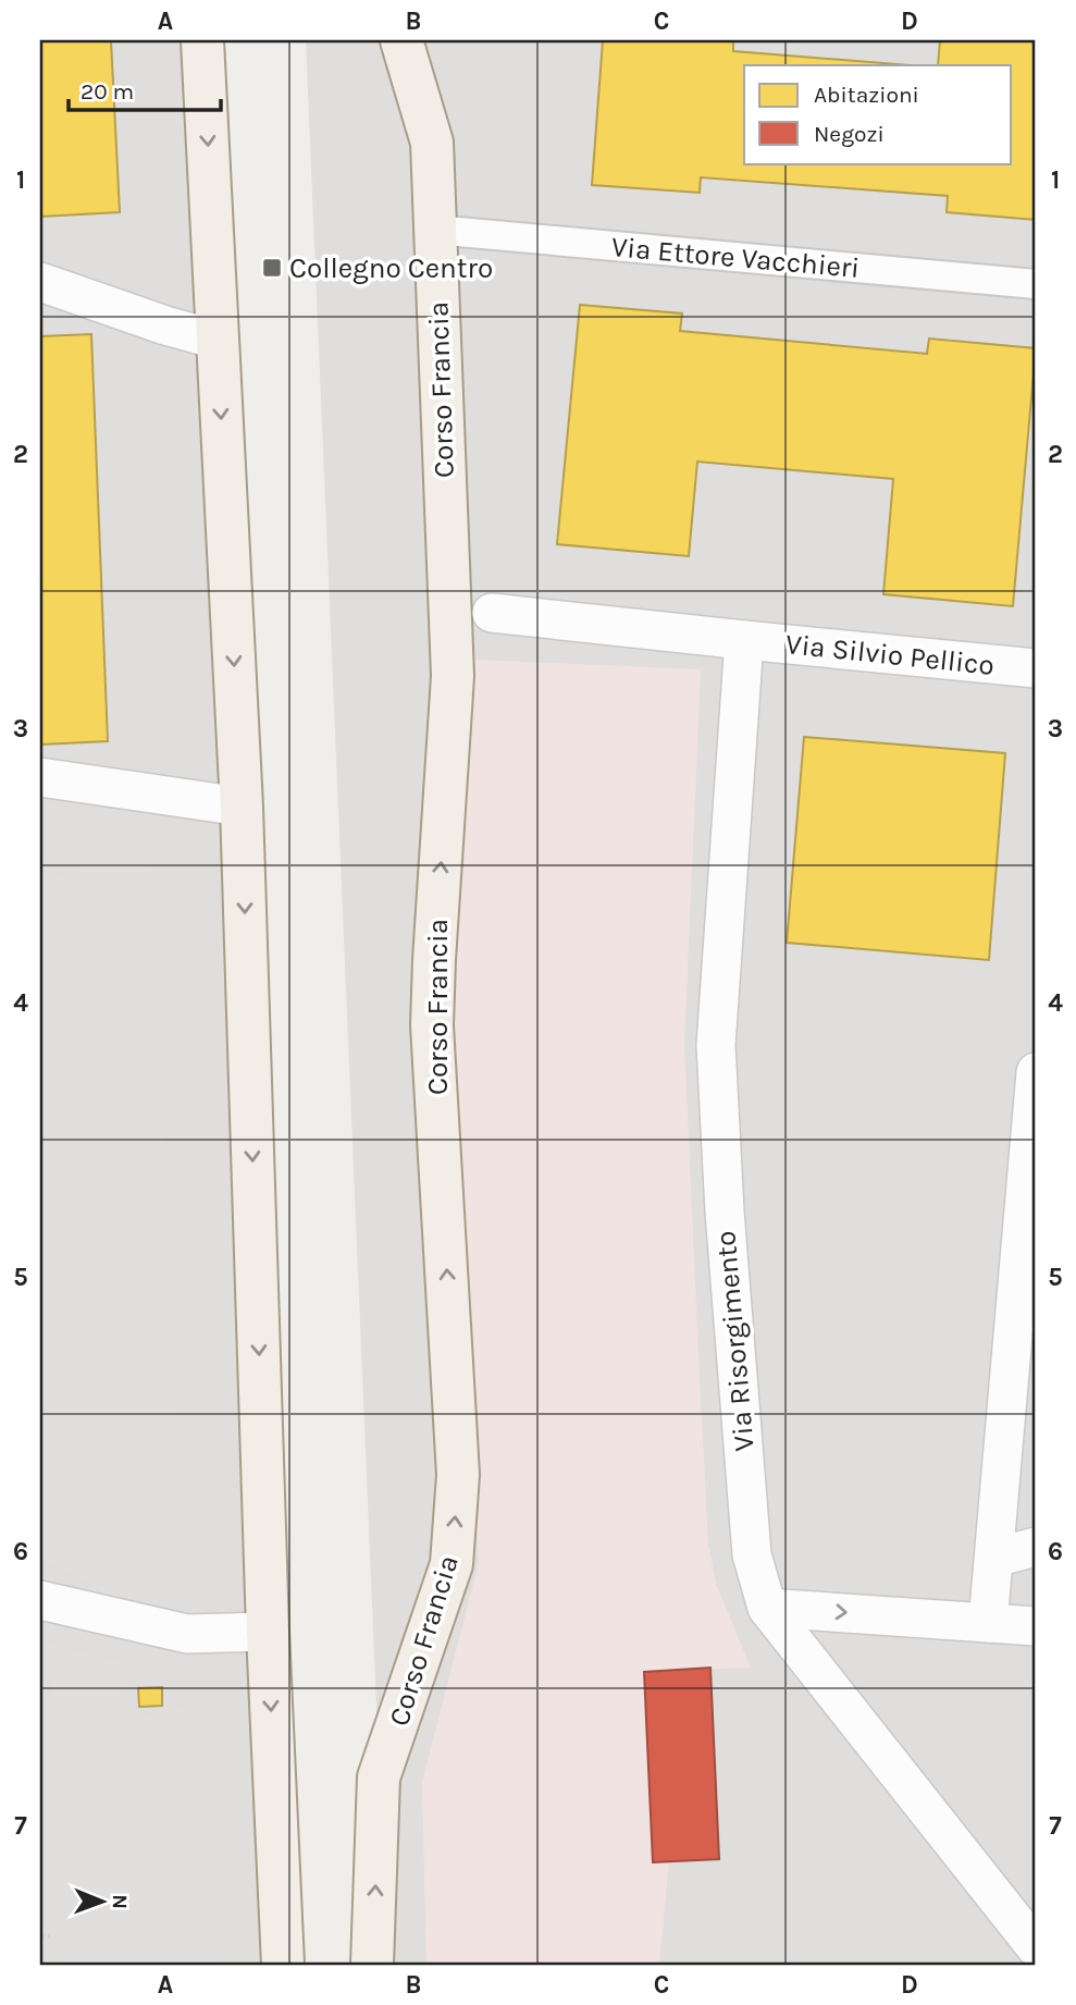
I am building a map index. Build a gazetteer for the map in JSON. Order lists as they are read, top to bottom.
{
  "streets": {
    "main road": ["Corso Francia"],
    "street": ["Via Ettore Vacchieri", "Via Silvio Pellico", "Via Risorgimento"]
  },
  "crossings": [
    ["Via Ettore Vacchieri", "Corso Francia"],
    ["Via Silvio Pellico", "Via Risorgimento"]
  ],
  "places": {
    "transit": ["Collegno Centro"]
  },
  "legend": ["Abitazioni", "Negozi"],
  "scale_bar": "20 m",
  "north": "right",
  "grid": {
    "columns": [
      "A",
      "B",
      "C",
      "D"
    ],
    "rows": [
      "1",
      "2",
      "3",
      "4",
      "5",
      "6",
      "7"
    ]
  }
}
